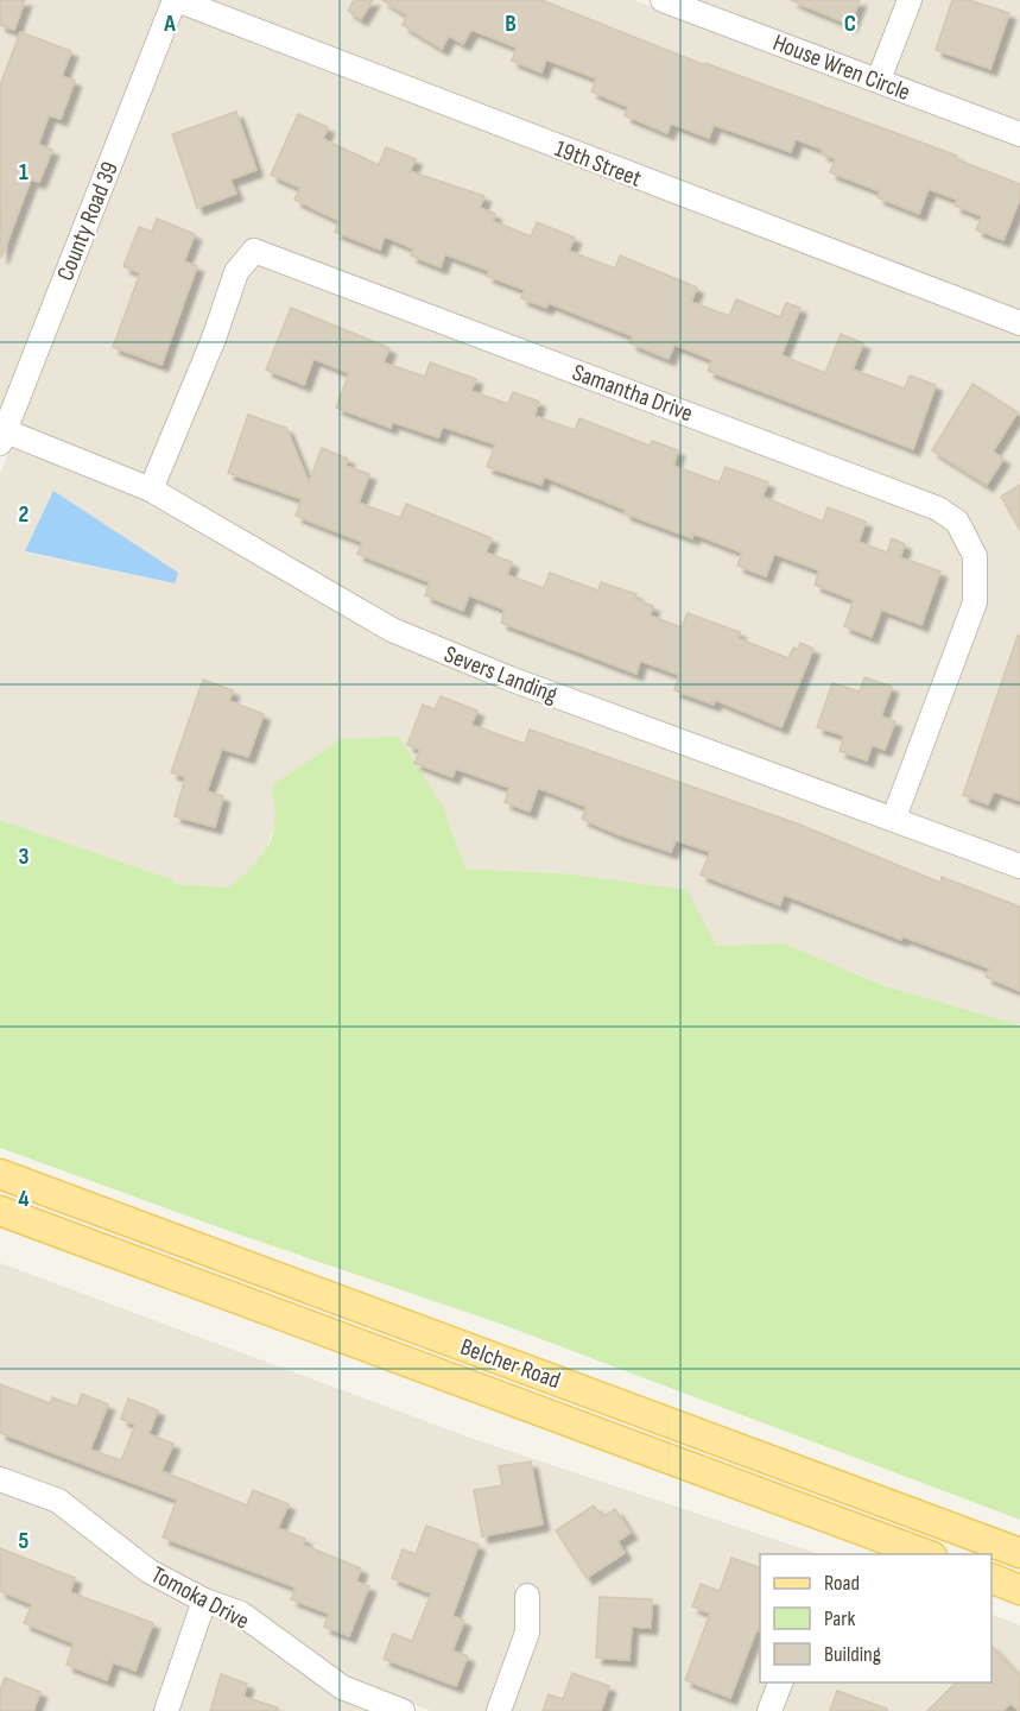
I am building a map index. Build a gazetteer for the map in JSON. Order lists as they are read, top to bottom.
{
  "streets": {
    "main road": ["Belcher Road"],
    "street": [
      "House Wren Circle",
      "19th Street",
      "County Road 39",
      "Samantha Drive",
      "Severs Landing",
      "Tomoka Drive"
    ]
  },
  "crossings": [
    ["19th Street", "County Road 39"],
    ["County Road 39", "Severs Landing"],
    ["Samantha Drive", "Severs Landing"]
  ],
  "legend": ["Road", "Park", "Building"],
  "grid": {
    "columns": ["A", "B", "C"],
    "rows": [
      "1",
      "2",
      "3",
      "4",
      "5"
    ]
  }
}
